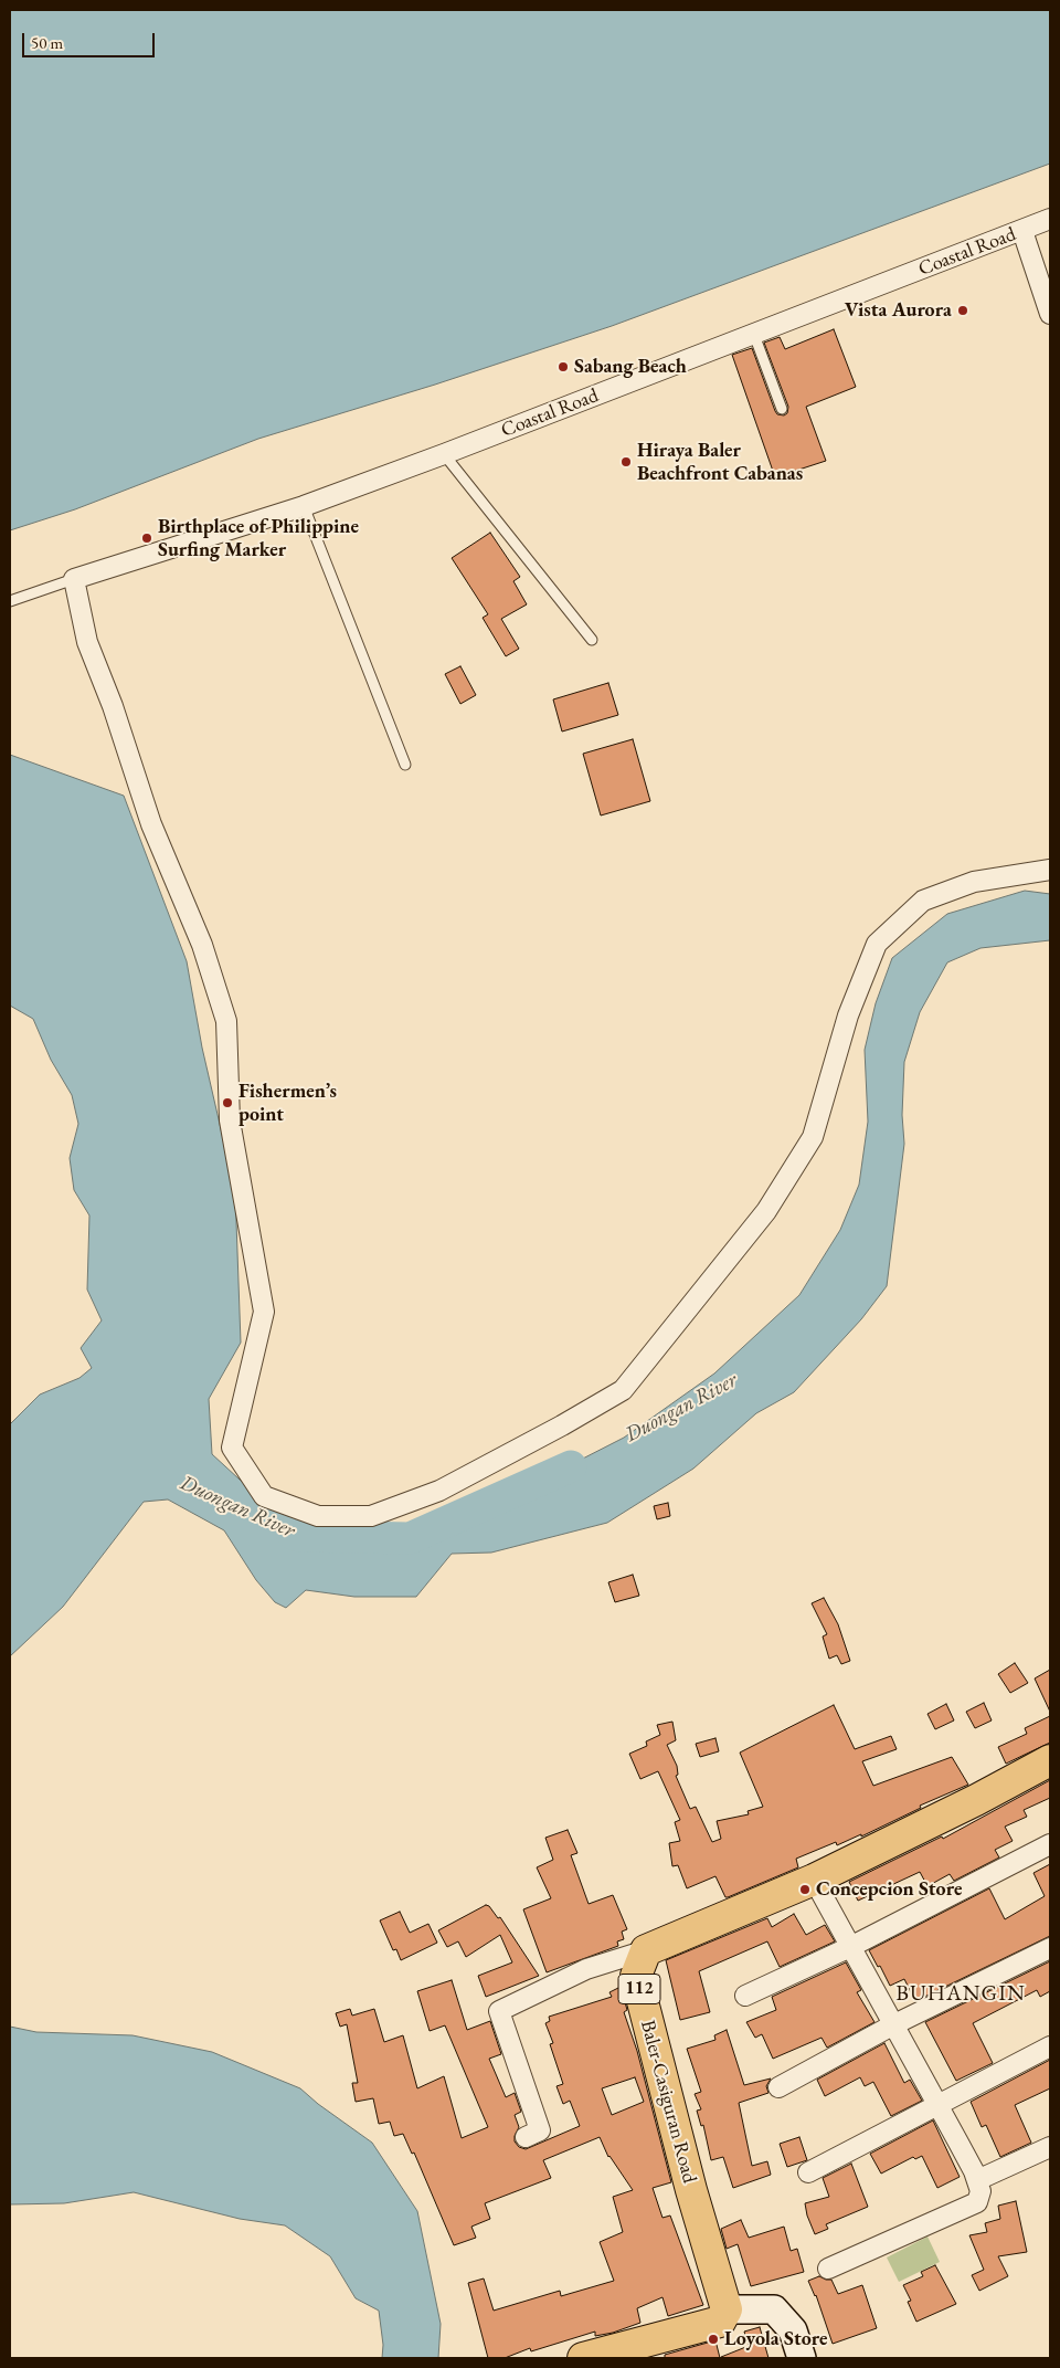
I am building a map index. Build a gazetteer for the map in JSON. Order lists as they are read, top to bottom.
{
  "streets": {
    "main road": ["112", "Baler-Casiguran Road"],
    "street": ["Coastal Road"]
  },
  "crossings": [
    ["112", "Baler-Casiguran Road"]
  ],
  "districts": ["BUHANGIN"],
  "water": ["Duongan River"],
  "places": [
    "Vista Aurora",
    "Sabang Beach",
    "Hiraya Baler Beachfront Cabanas",
    "Birthplace of Philippine Surfing Marker",
    "Fishermen’s point",
    "Concepcion Store",
    "Loyola Store"
  ],
  "scale_bar": "50 m"
}
